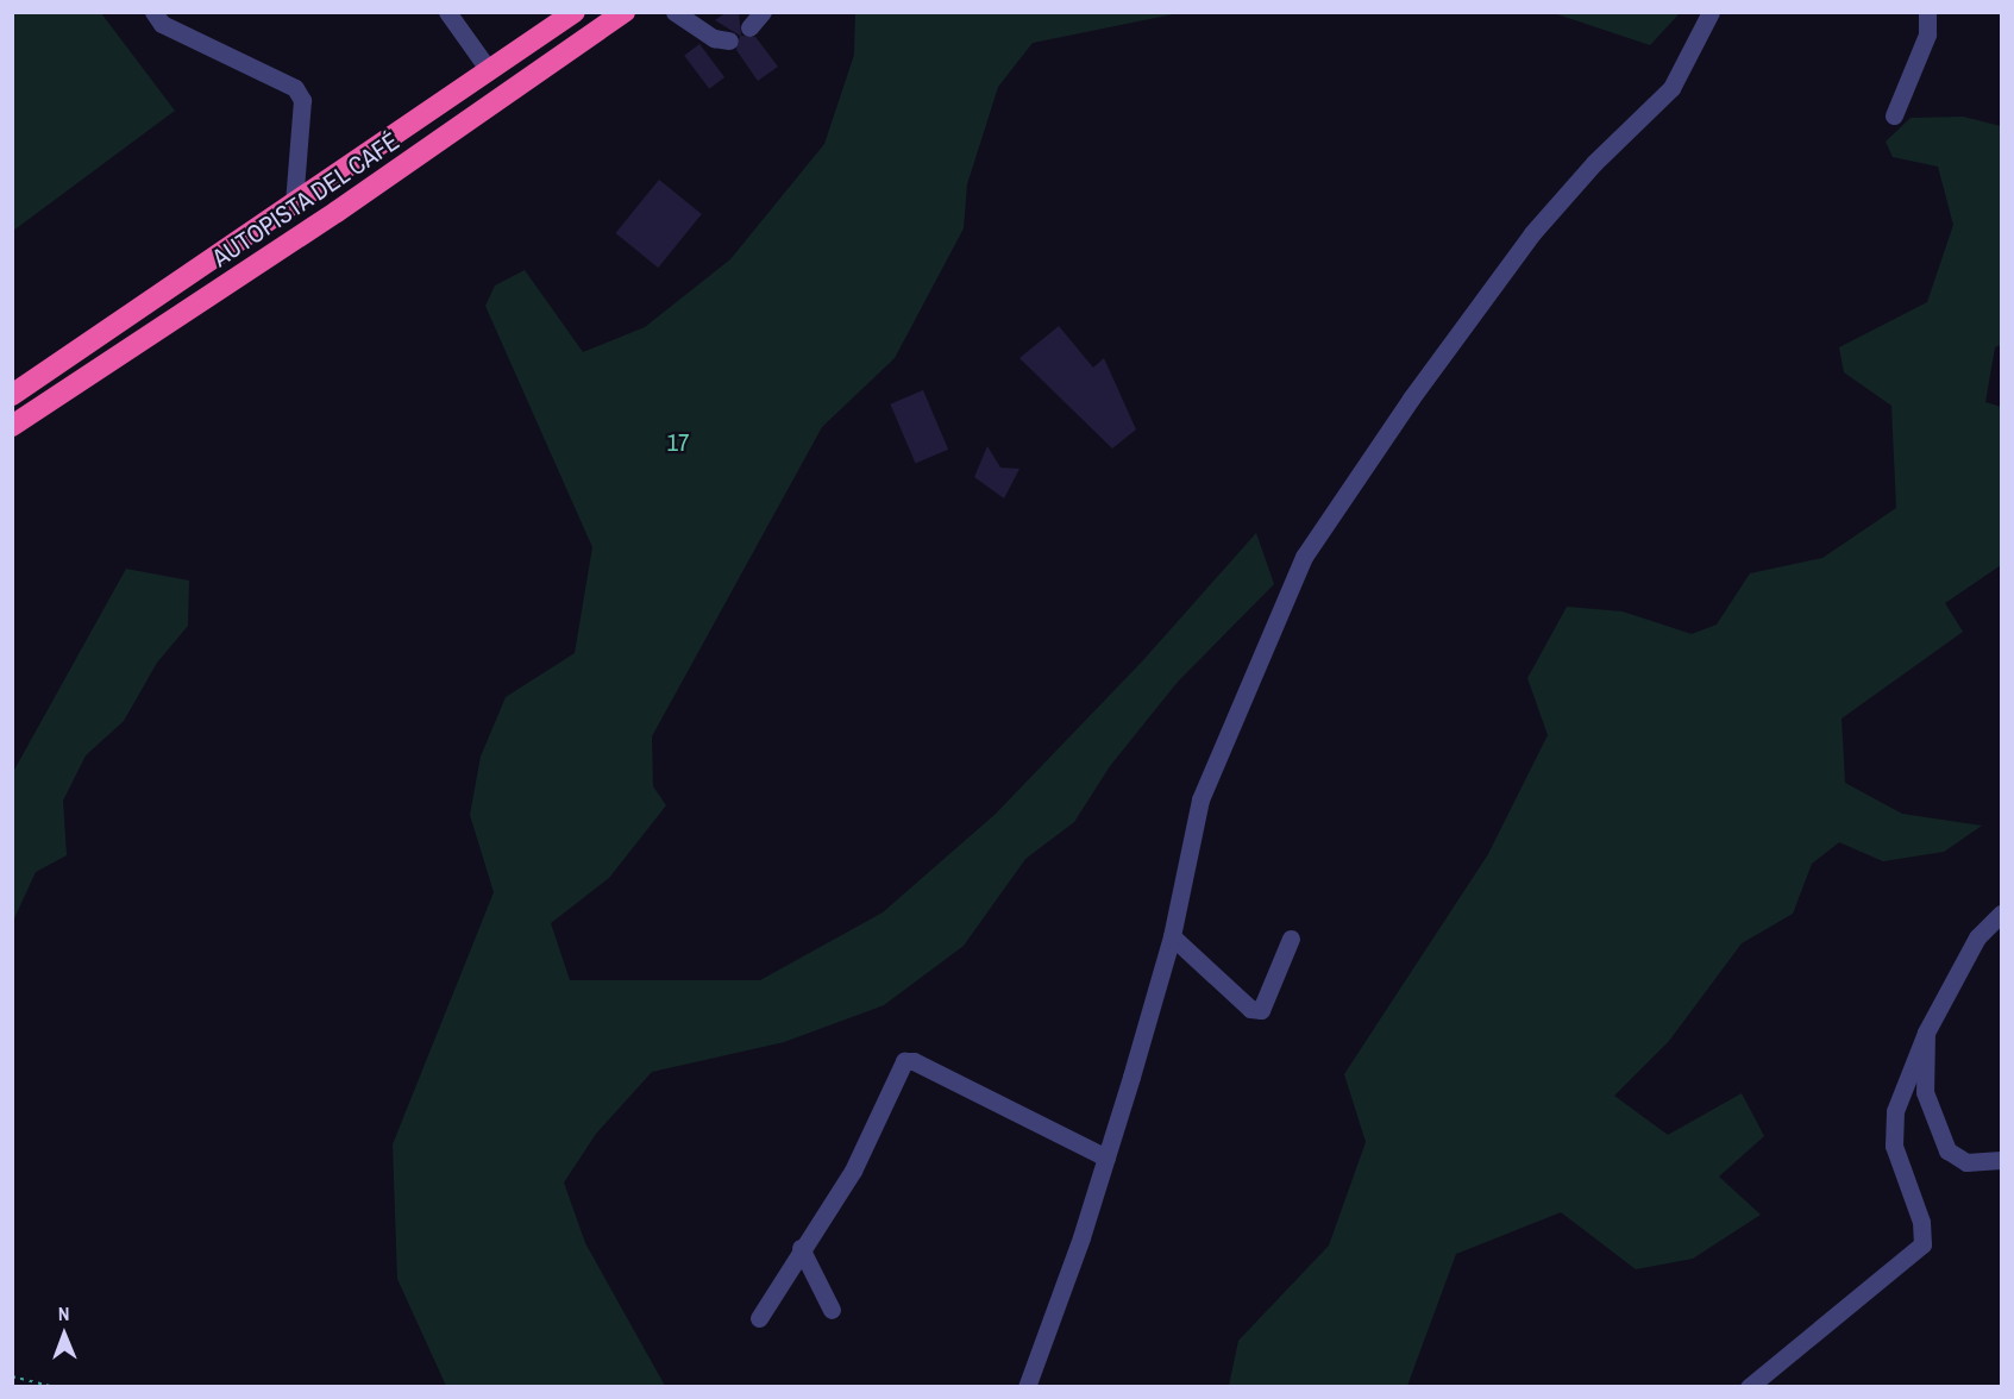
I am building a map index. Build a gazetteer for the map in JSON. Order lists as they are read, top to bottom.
{
  "streets": {
    "highway": ["AUTOPISTA DEL CAFÉ"]
  },
  "parks": ["17"],
  "north": "top"
}
